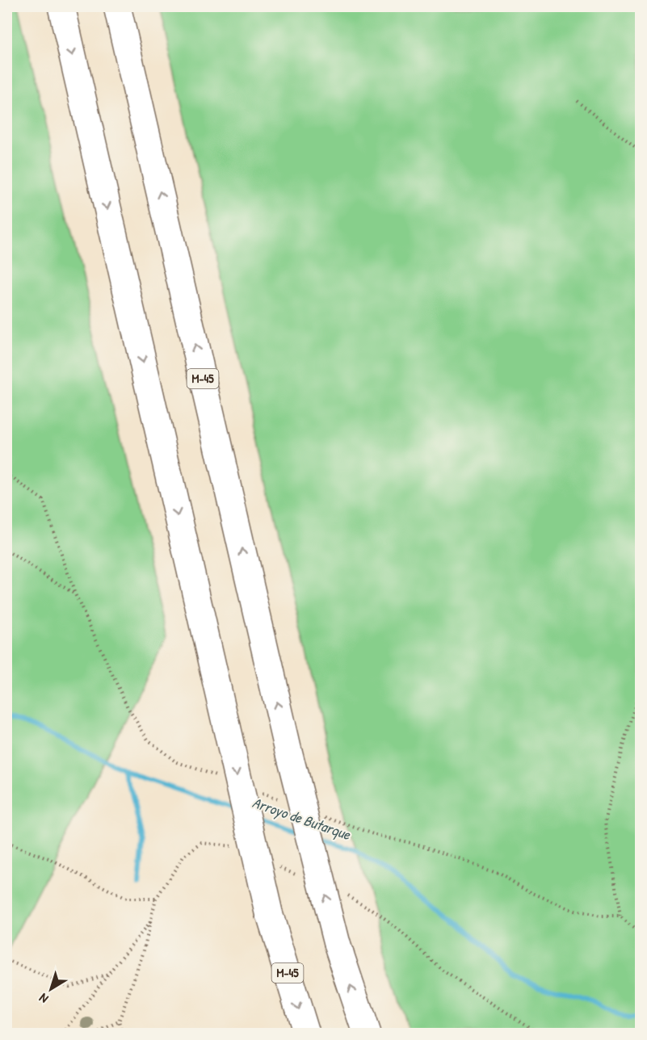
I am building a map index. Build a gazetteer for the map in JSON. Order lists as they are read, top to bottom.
{
  "streets": {
    "highway": ["M-45"]
  },
  "water": ["Arroyo de Butarque"],
  "north": "bottom left"
}
